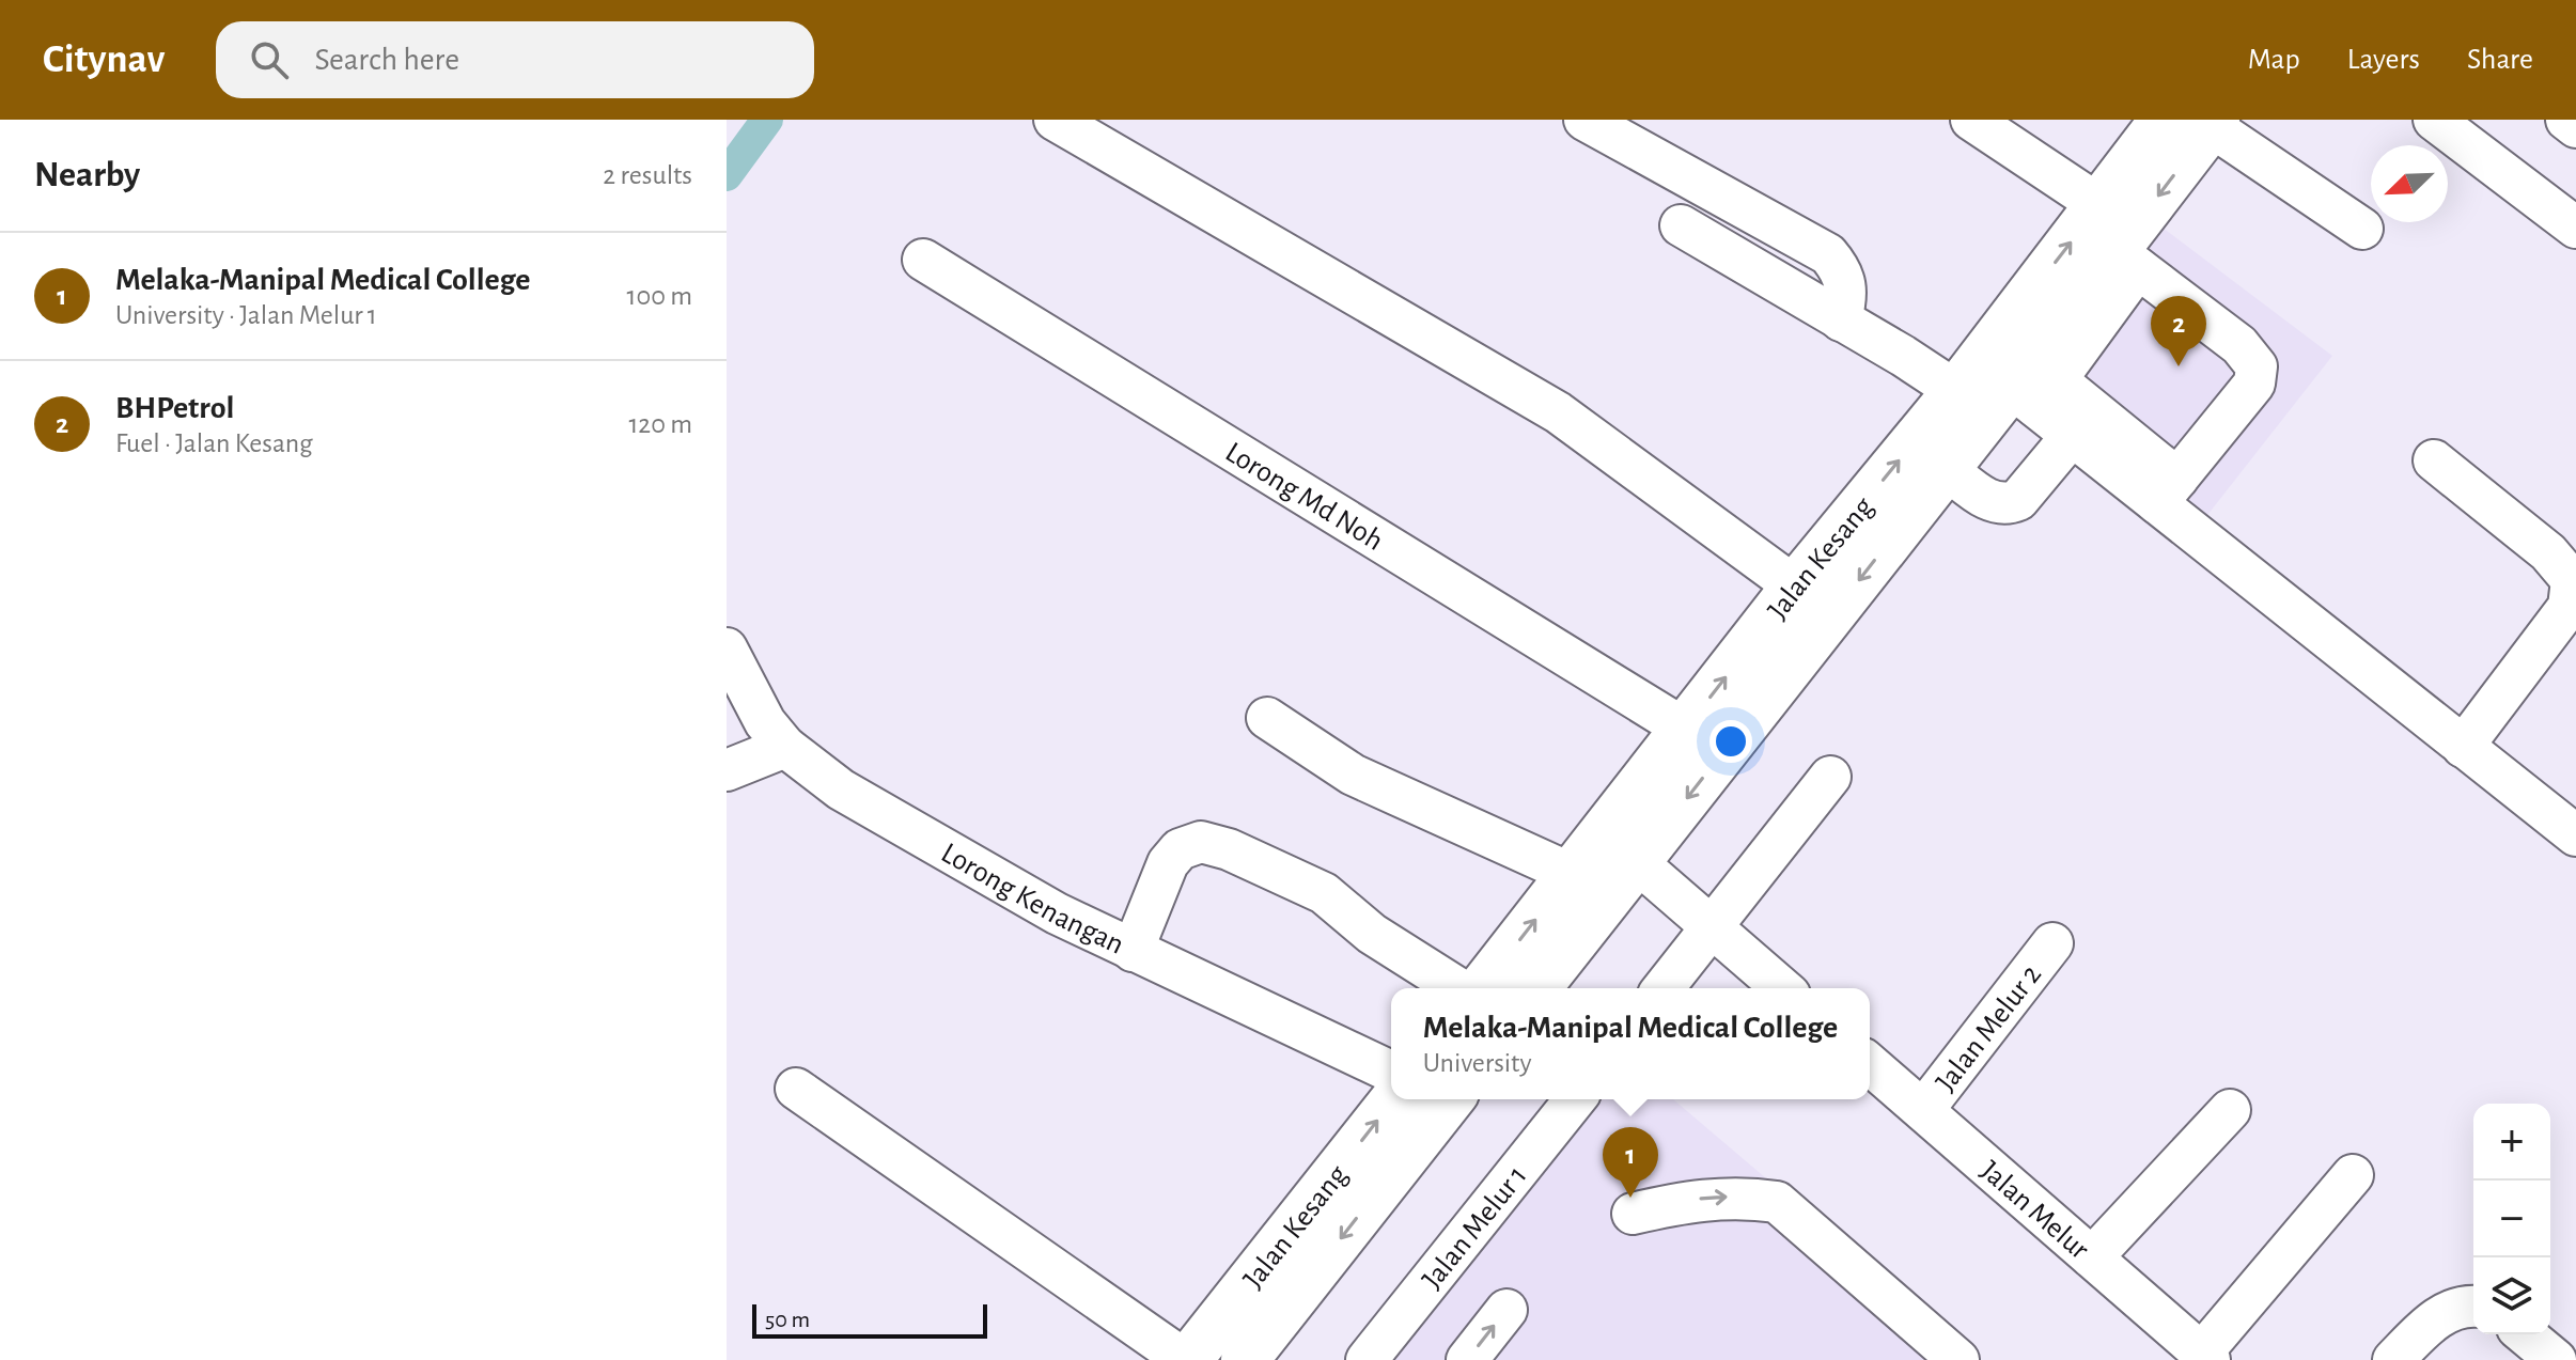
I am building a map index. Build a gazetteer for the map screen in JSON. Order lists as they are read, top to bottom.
{
  "streets": {
    "main road": ["Jalan Kesang"],
    "street": [
      "Lorong Md Noh",
      "Lorong Kenangan",
      "Jalan Melur 2",
      "Jalan Melur",
      "Jalan Melur 1"
    ]
  },
  "crossings": [
    ["Lorong Md Noh", "Jalan Kesang"],
    ["Jalan Melur 2", "Jalan Melur"]
  ],
  "scale_bar": "50 m",
  "north": "bottom left",
  "page": {
    "header": "Citynav",
    "search": "Search here",
    "nav": ["Map", "Layers", "Share"],
    "heading": ["Nearby", "2 results"],
    "list": [
      {
        "mark": "1",
        "name": "Melaka-Manipal Medical College",
        "note": "University · Jalan Melur 1",
        "value": "100 m"
      },
      {
        "mark": "2",
        "name": "BHPetrol",
        "note": "Fuel · Jalan Kesang",
        "value": "120 m"
      }
    ],
    "pins": ["2", "1"],
    "popup": ["Melaka-Manipal Medical College", "University"],
    "map_buttons": ["+", "−"],
    "scale": "50 m"
  }
}
